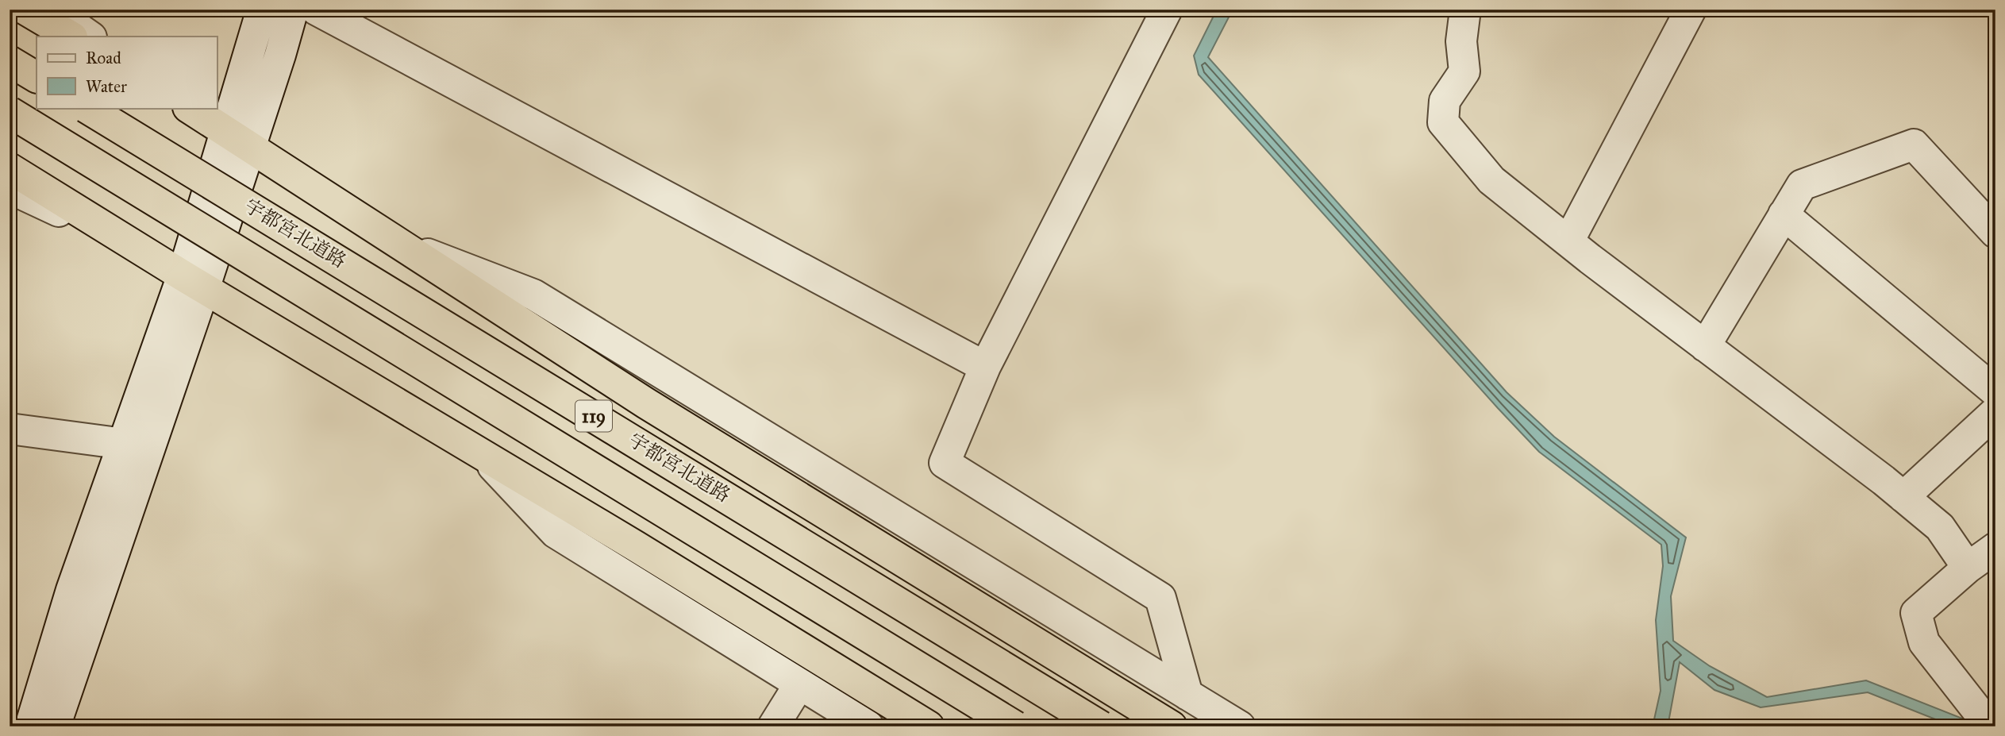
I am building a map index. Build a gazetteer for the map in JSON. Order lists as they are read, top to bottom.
{
  "streets": {
    "highway": ["宇都宮北道路", "119"]
  },
  "legend": ["Road", "Water"]
}
